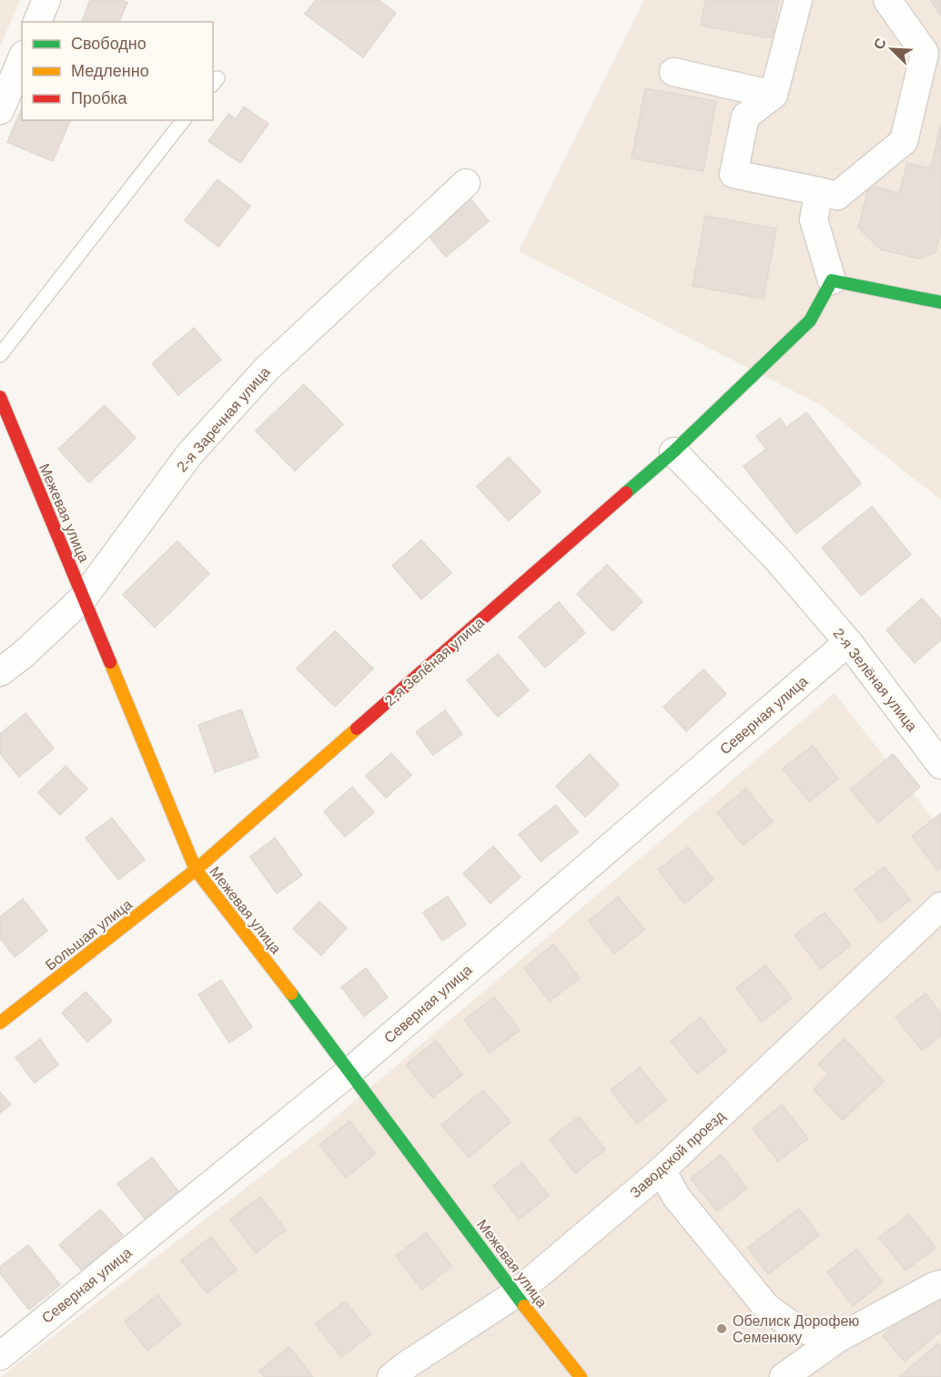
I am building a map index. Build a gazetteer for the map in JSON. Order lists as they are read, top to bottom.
{
  "streets": {
    "street": [
      "2-я Заречная улица",
      "Межевая улица",
      "2-я Зелёная улица",
      "Северная улица",
      "Большая улица",
      "Заводской проезд"
    ]
  },
  "crossings": [
    ["2-я Заречная улица", "Межевая улица"],
    ["Межевая улица", "2-я Зелёная улица"],
    ["Межевая улица", "Северная улица"],
    ["Межевая улица", "Большая улица"],
    ["Межевая улица", "Заводской проезд"],
    ["2-я Зелёная улица", "Северная улица"],
    ["2-я Зелёная улица", "Большая улица"]
  ],
  "places": ["Обелиск Дорофею Семенюку"],
  "legend": ["Свободно", "Медленно", "Пробка"],
  "north": "top left"
}
